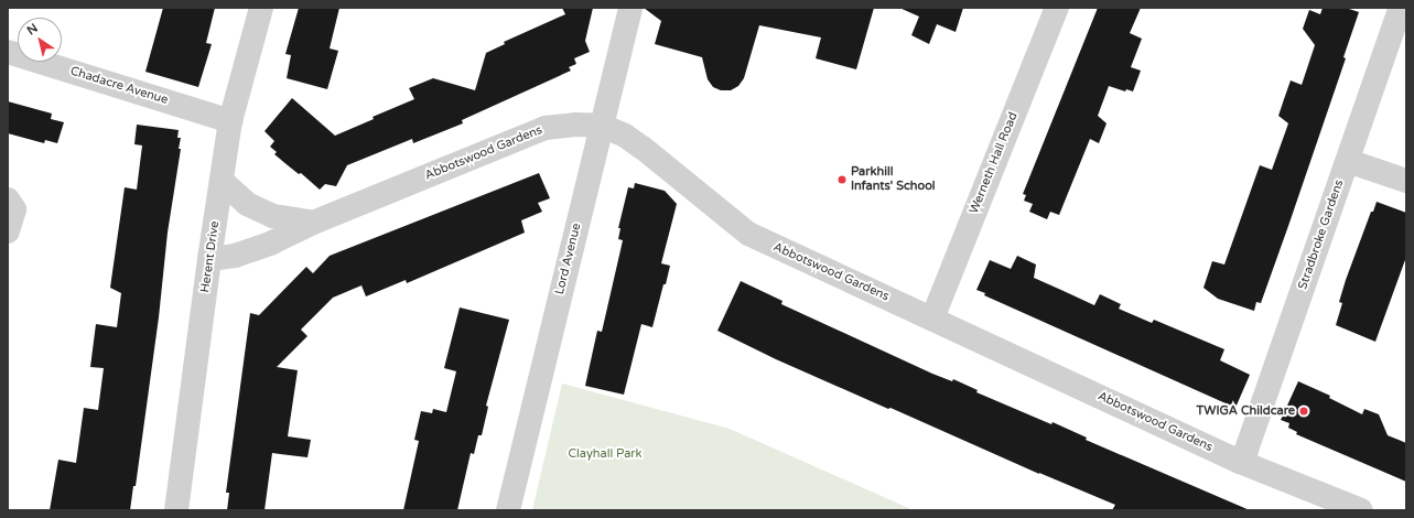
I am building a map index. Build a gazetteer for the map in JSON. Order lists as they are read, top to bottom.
{
  "streets": {
    "street": [
      "Chadacre Avenue",
      "Abbotswood Gardens",
      "Werneth Hall Road",
      "Stradbroke Gardens",
      "Herent Drive",
      "Lord Avenue"
    ]
  },
  "crossings": [
    ["Chadacre Avenue", "Herent Drive"],
    ["Abbotswood Gardens", "Werneth Hall Road"],
    ["Abbotswood Gardens", "Stradbroke Gardens"],
    ["Abbotswood Gardens", "Herent Drive"],
    ["Abbotswood Gardens", "Lord Avenue"]
  ],
  "parks": ["Clayhall Park"],
  "places": ["Parkhill Infants' School", "TWIGA Childcare"],
  "north": "top left"
}
